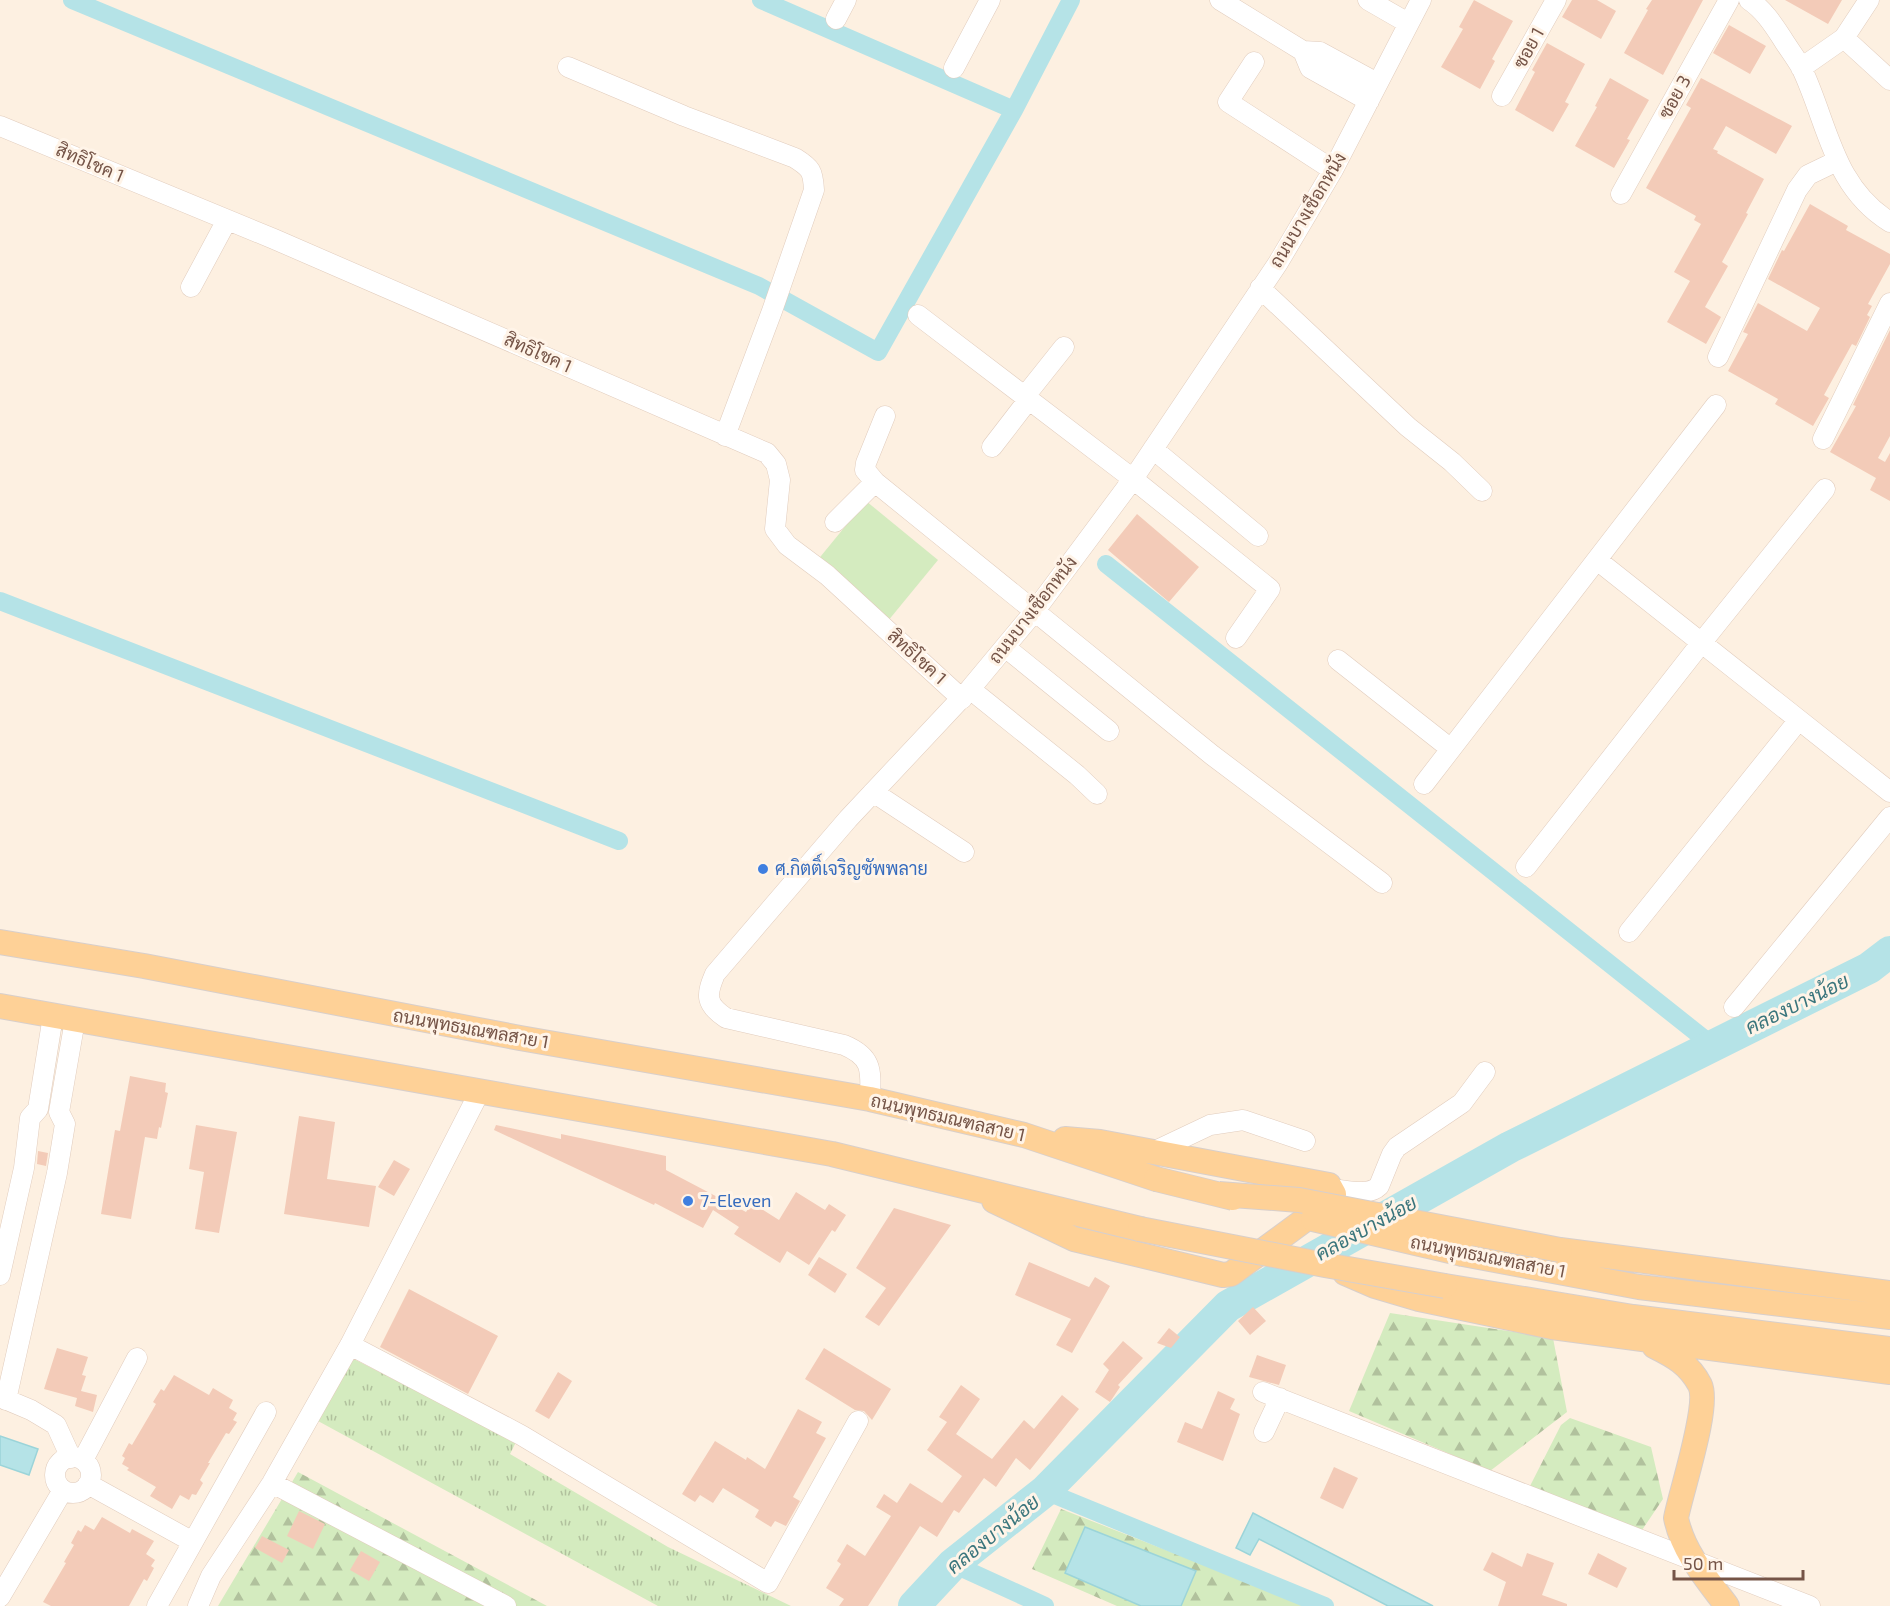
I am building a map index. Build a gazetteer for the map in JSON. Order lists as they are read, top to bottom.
{
  "streets": {
    "main road": ["ถนนพุทธมณฑลสาย 1"],
    "street": [
      "ซอย 1",
      "ซอย 3",
      "สิทธิโชค 1",
      "ถนนบางเชือกหนัง"
    ]
  },
  "crossings": [
    ["สิทธิโชค 1", "ถนนบางเชือกหนัง"],
    ["ถนนบางเชือกหนัง", "ถนนพุทธมณฑลสาย 1"]
  ],
  "water": ["คลองบางน้อย"],
  "places": ["ศ.กิตติ์เจริญซัพพลาย", "7-Eleven"],
  "scale_bar": "50 m"
}
